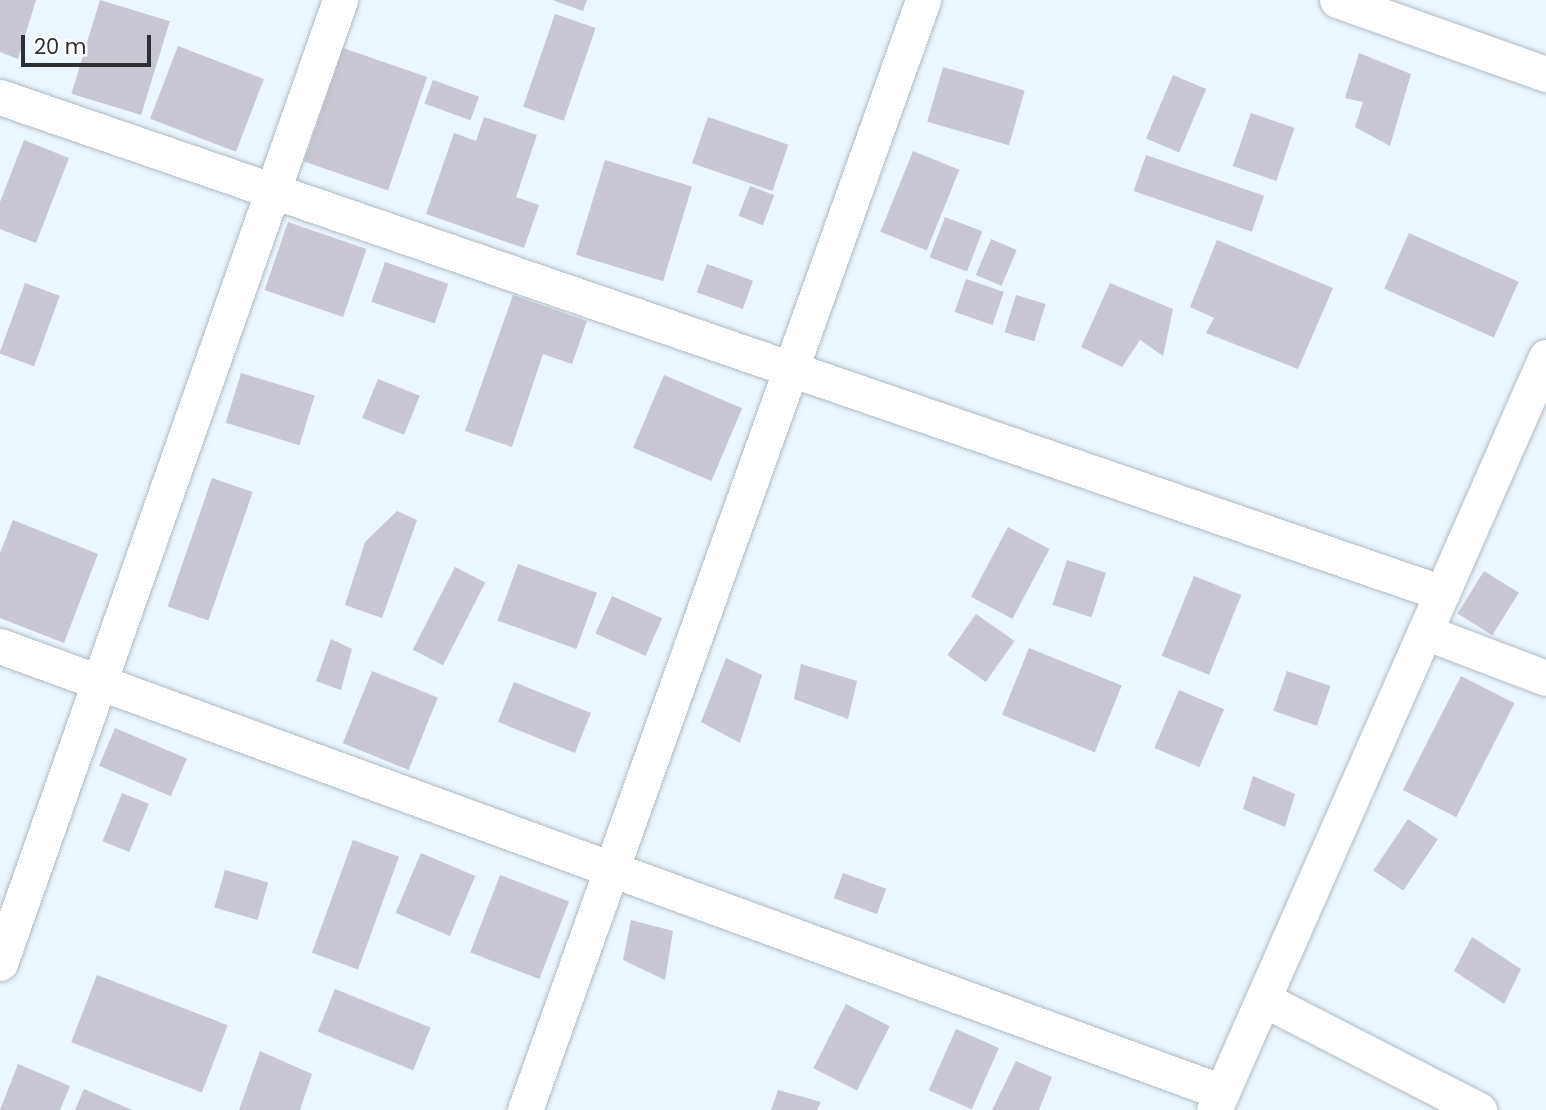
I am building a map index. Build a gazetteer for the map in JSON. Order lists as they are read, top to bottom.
{
  "scale_bar": "20 m"
}
